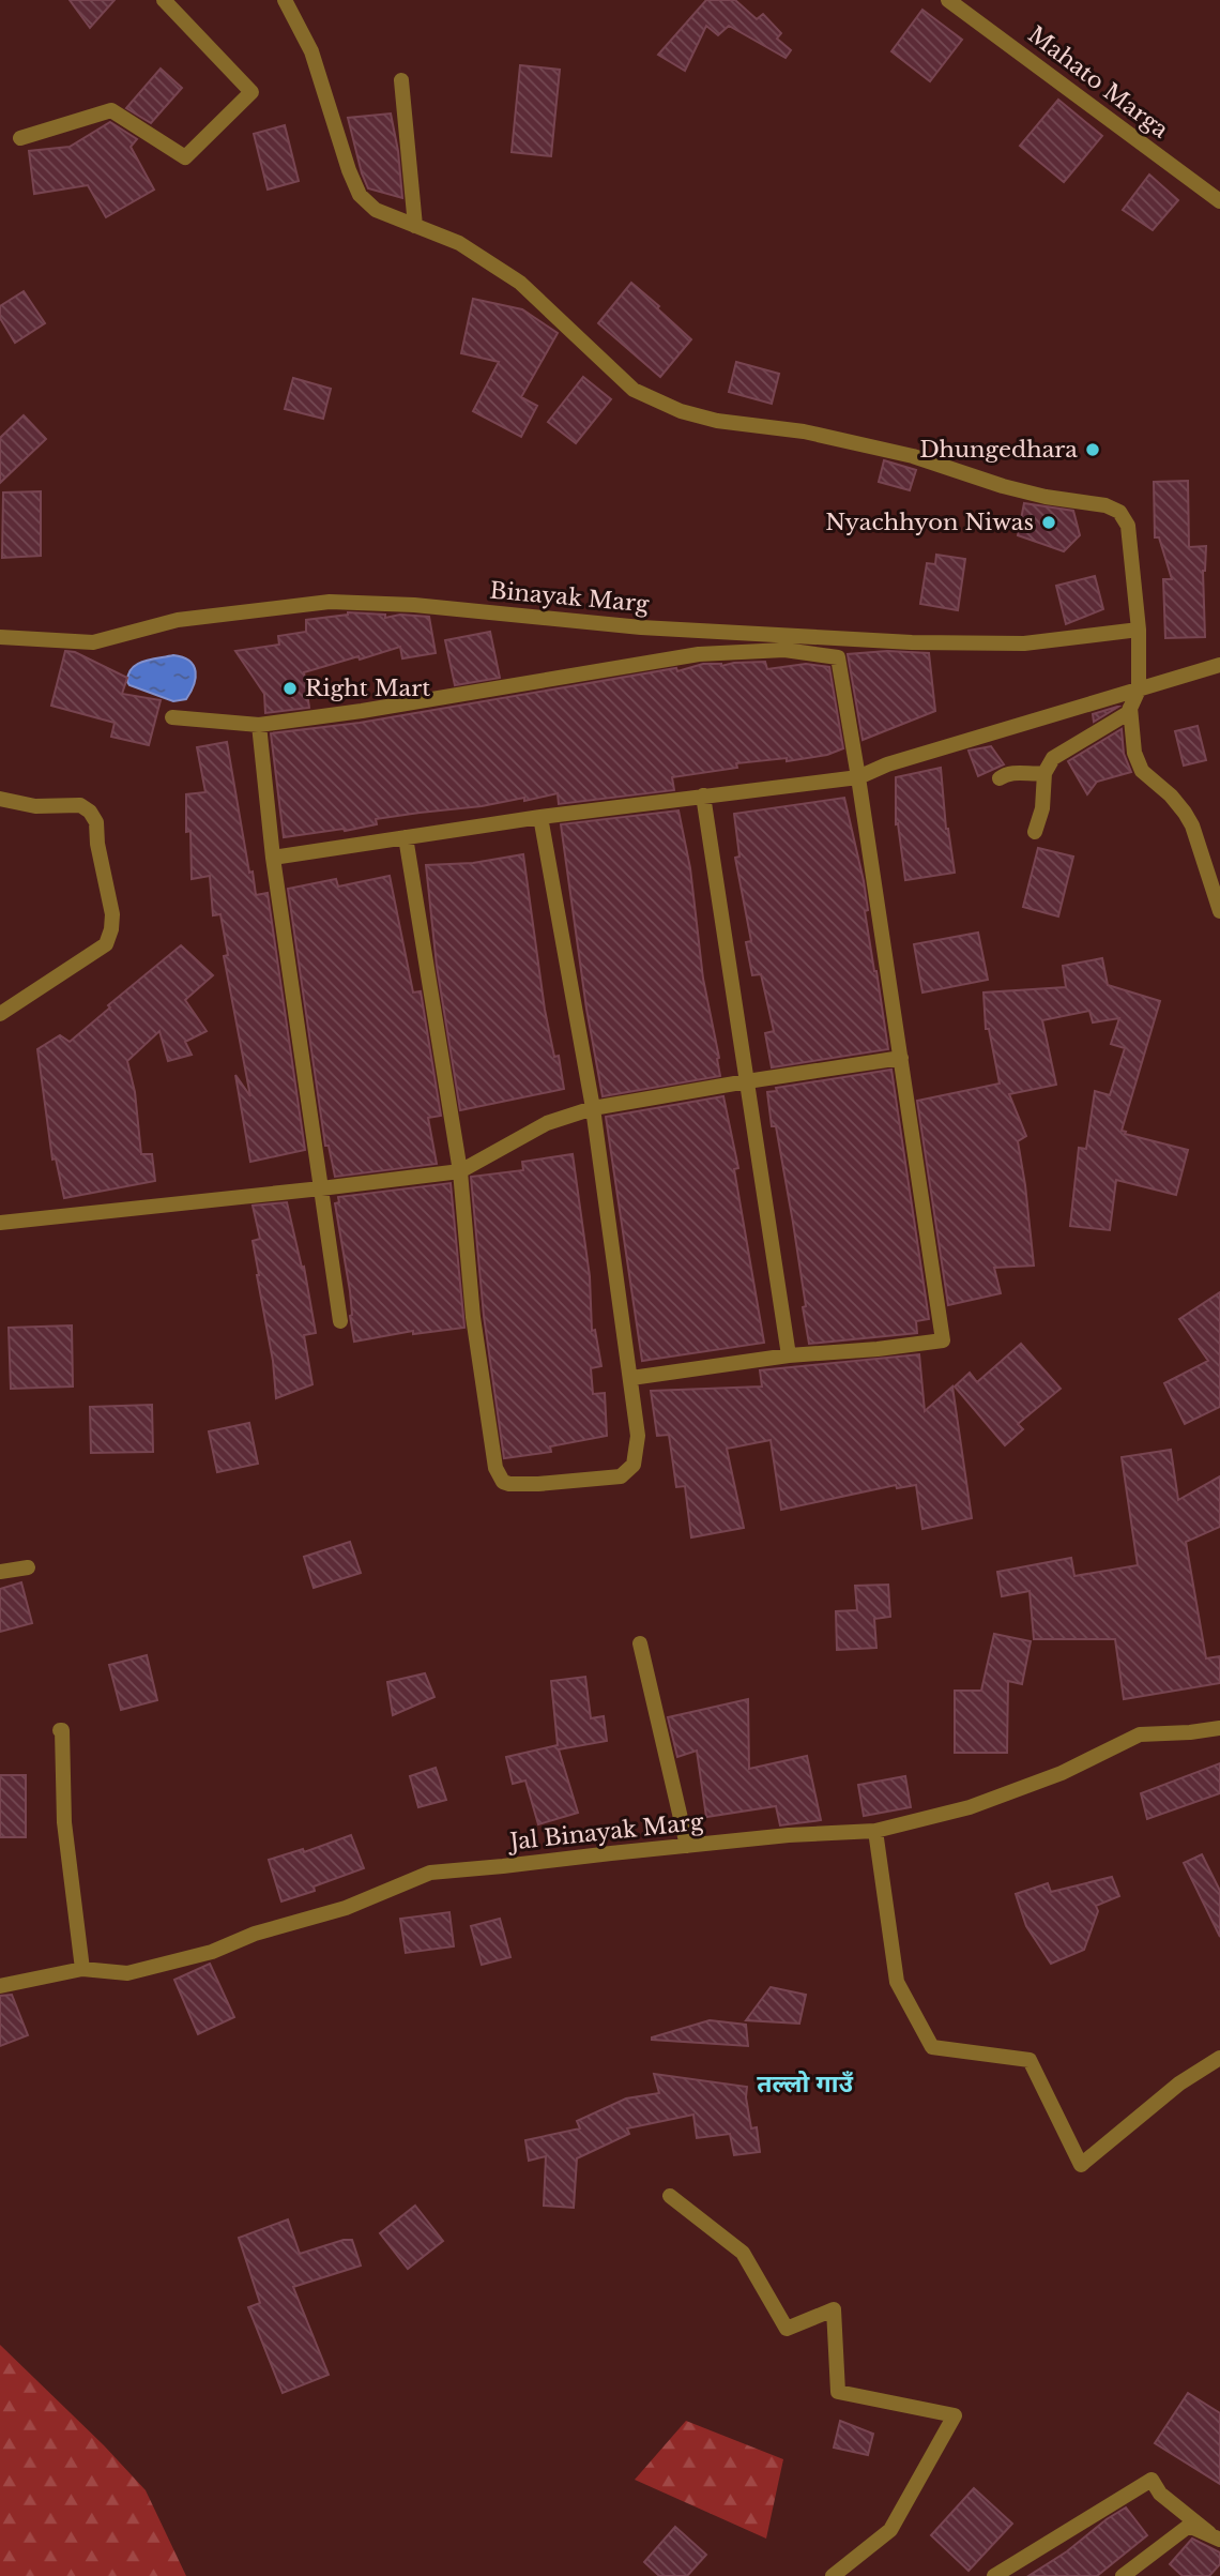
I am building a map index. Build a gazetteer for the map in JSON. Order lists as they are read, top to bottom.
{
  "streets": {
    "street": ["Mahato Marga", "Binayak Marg", "Jal Binayak Marg"]
  },
  "districts": ["तल्लो गाउँ"],
  "places": ["Dhungedhara", "Nyachhyon Niwas", "Right Mart"]
}
